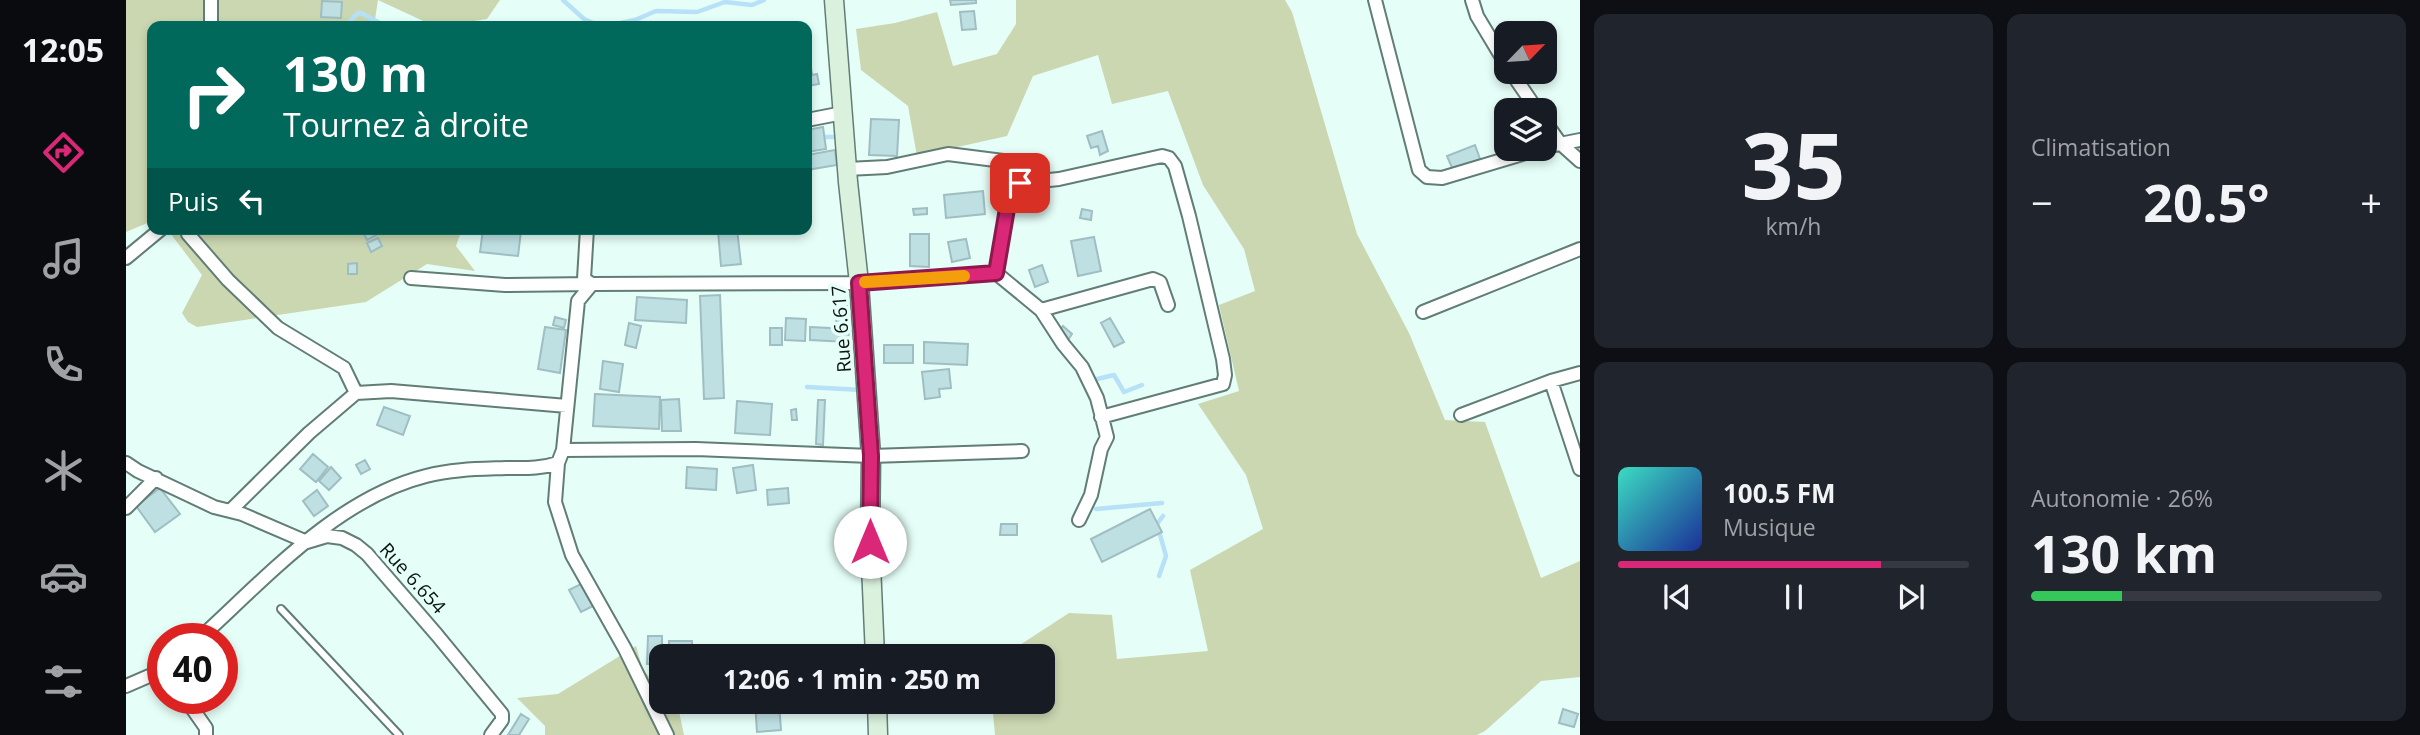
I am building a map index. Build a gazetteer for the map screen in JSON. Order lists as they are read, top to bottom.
{
  "streets": {
    "street": ["Rue 6.617", "Rue 6.654"]
  },
  "north": "top right",
  "page": {
    "tabs": "12:05",
    "tile": [
      ["35", "km/h"],
      "Climatisation",
      ["Autonomie · 26%", "130 km"]
    ],
    "turn": ["130 m", "Tournez à droite"],
    "then": "Puis",
    "heat": ["−", "20.5°", "+"],
    "song": ["100.5 FM", "Musique"],
    "limit": "40",
    "trip": "12:06 · 1 min · 250 m"
  }
}
